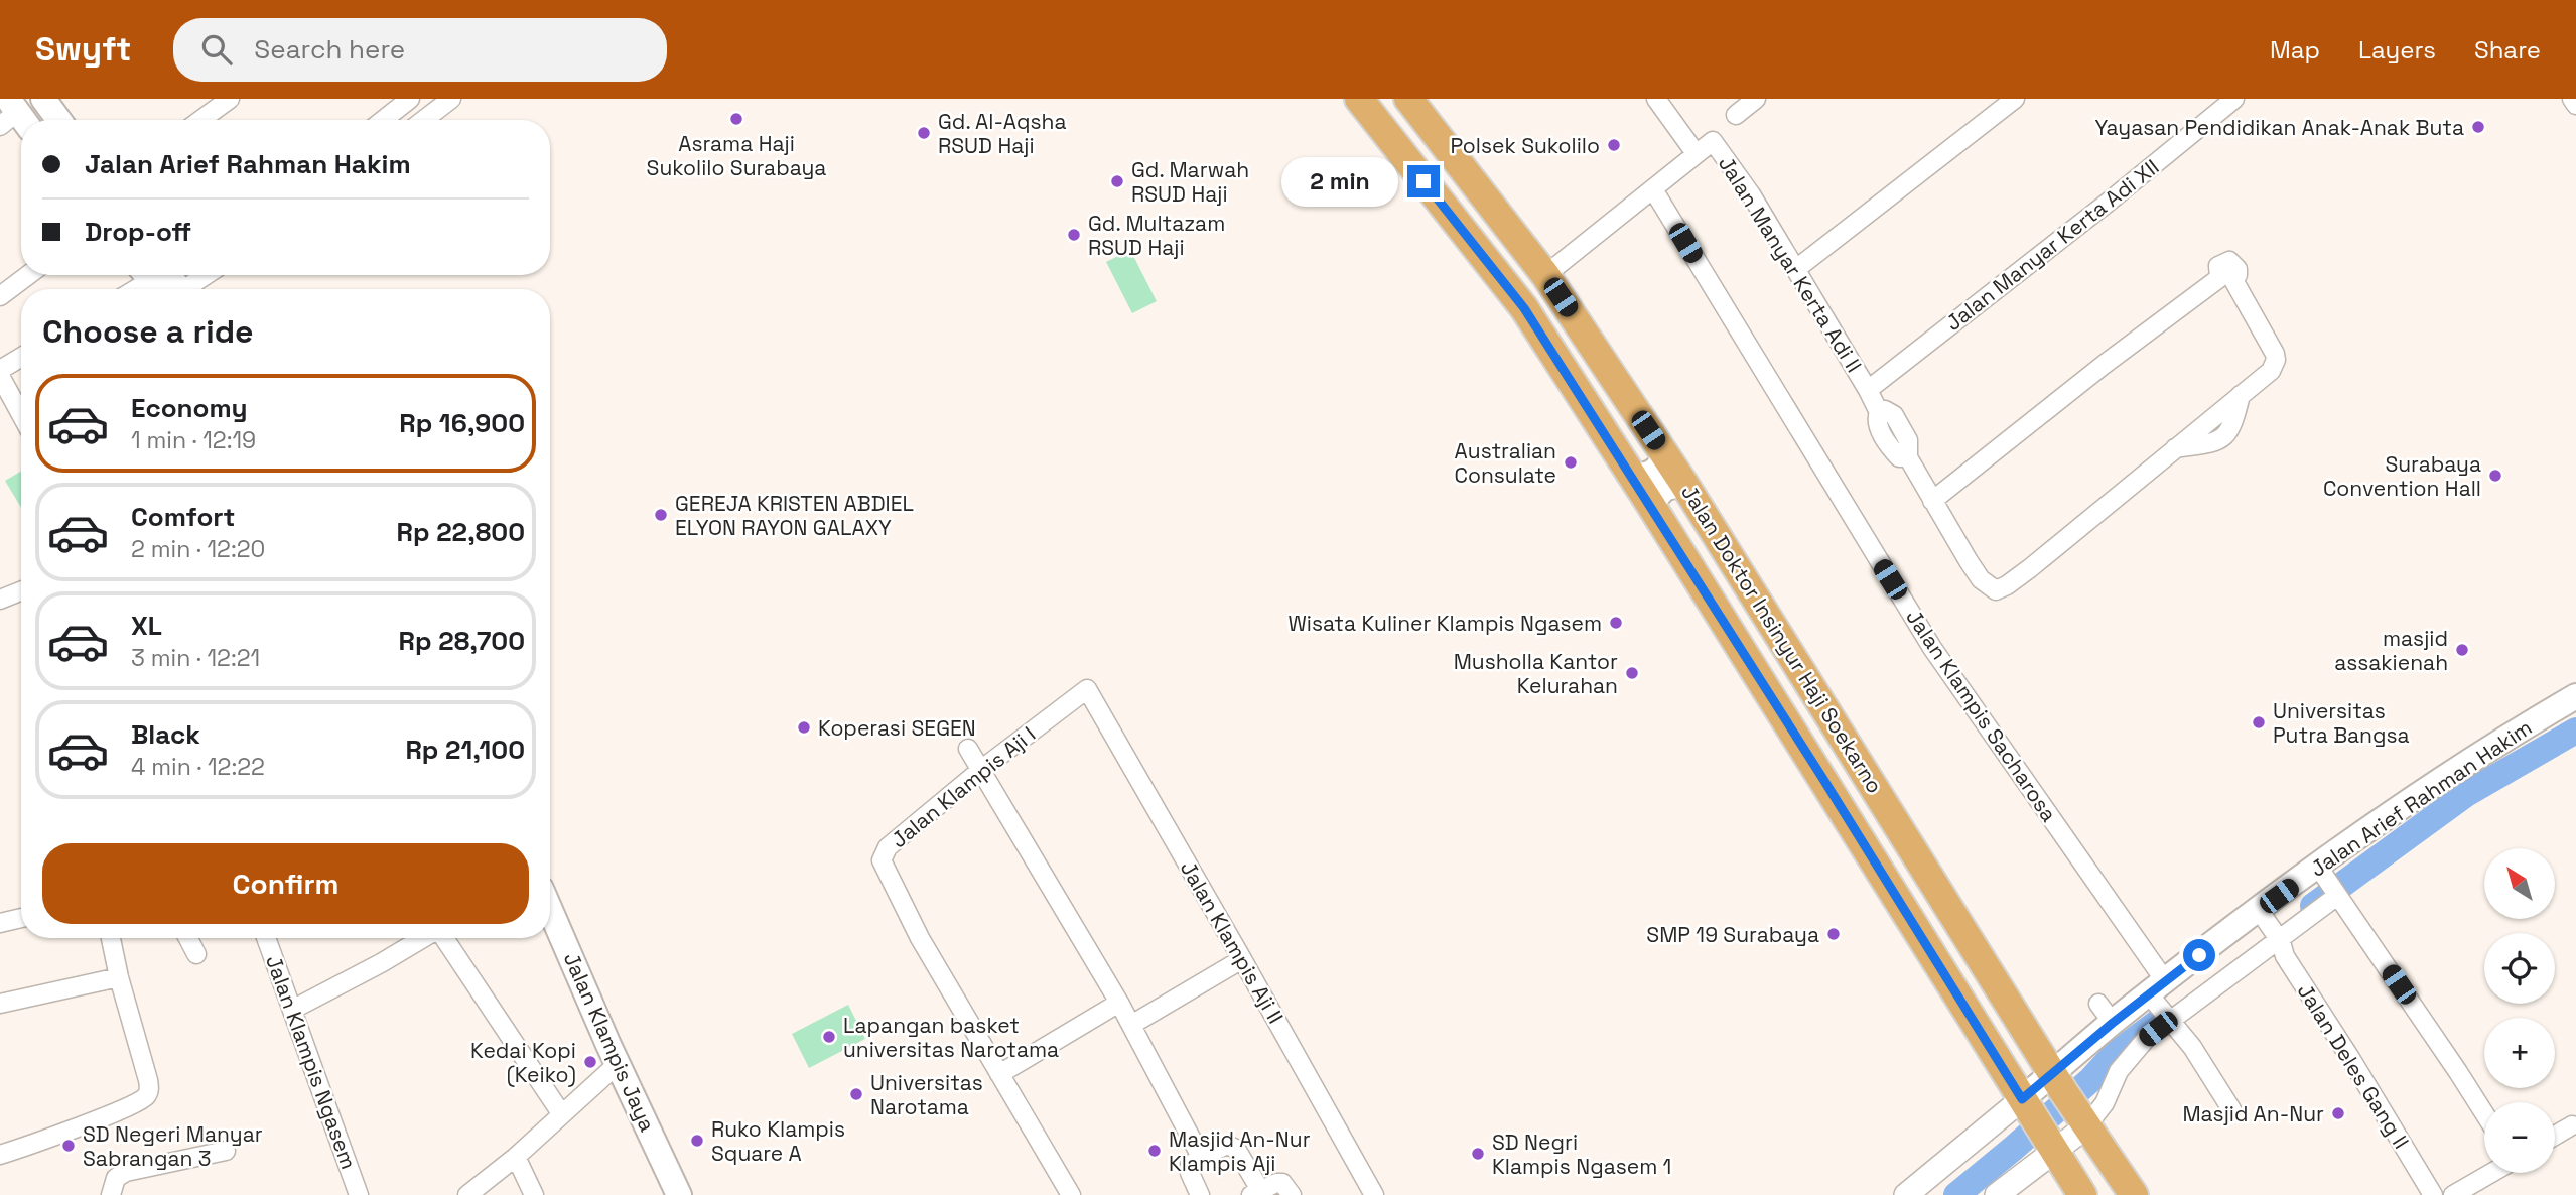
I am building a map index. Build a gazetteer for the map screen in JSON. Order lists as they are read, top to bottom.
{
  "streets": {
    "main road": ["Jalan Doktor Insinyur Haji Soekarno", "Jalan Arief Rahman Hakim", "Jalan Klampis Jaya"],
    "street": [
      "Jalan Manyar Kerta Adi XII",
      "Jalan Manyar Kerta Adi II",
      "Jalan Klampis Sacharosa",
      "Jalan Klampis Aji I",
      "Jalan Klampis Aji II",
      "Jalan Klampis Ngasem",
      "Jalan Deles Gang II"
    ]
  },
  "crossings": [
    ["Jalan Manyar Kerta Adi XII", "Jalan Manyar Kerta Adi II"],
    ["Jalan Manyar Kerta Adi II", "Jalan Doktor Insinyur Haji Soekarno"],
    ["Jalan Manyar Kerta Adi II", "Jalan Klampis Sacharosa"],
    ["Jalan Doktor Insinyur Haji Soekarno", "Jalan Arief Rahman Hakim"],
    ["Jalan Klampis Sacharosa", "Jalan Arief Rahman Hakim"],
    ["Jalan Klampis Aji I", "Jalan Klampis Aji II"],
    ["Jalan Arief Rahman Hakim", "Jalan Deles Gang II"]
  ],
  "places": [
    "Asrama Haji Sukolilo Surabaya",
    "Yayasan Pendidikan Anak-Anak Buta",
    "Gd. Al-Aqsha RSUD Haji",
    "Polsek Sukolilo",
    "Gd. Marwah RSUD Haji",
    "Gd. Multazam RSUD Haji",
    "Australian Consulate",
    "Surabaya Convention Hall",
    "GEREJA KRISTEN ABDIEL ELYON RAYON GALAXY",
    "Wisata Kuliner Klampis Ngasem",
    "masjid assakienah",
    "Musholla Kantor Kelurahan",
    "Universitas Putra Bangsa",
    "Koperasi SEGEN",
    "SMP 19 Surabaya",
    "Lapangan basket universitas Narotama",
    "Kedai Kopi (Keiko)",
    "Universitas Narotama",
    "Masjid An-Nur",
    "Ruko Klampis Square A",
    "SD Negeri Manyar Sabrangan 3",
    "Masjid An-Nur Klampis Aji",
    "SD Negri Klampis Ngasem 1"
  ],
  "north": "top left",
  "page": {
    "header": "Swyft",
    "search": "Search here",
    "nav": ["Map", "Layers", "Share"],
    "banner": ["Jalan Arief Rahman Hakim", "Drop-off"],
    "bubble": "2 min",
    "heading": "Choose a ride",
    "list": [
      {
        "name": "Economy",
        "note": "1 min · 12:19",
        "value": "Rp 16,900"
      },
      {
        "name": "Comfort",
        "note": "2 min · 12:20",
        "value": "Rp 22,800"
      },
      {
        "name": "XL",
        "note": "3 min · 12:21",
        "value": "Rp 28,700"
      },
      {
        "name": "Black",
        "note": "4 min · 12:22",
        "value": "Rp 21,100"
      }
    ],
    "buttons": "Confirm",
    "map_buttons": ["+", "−"]
  }
}
